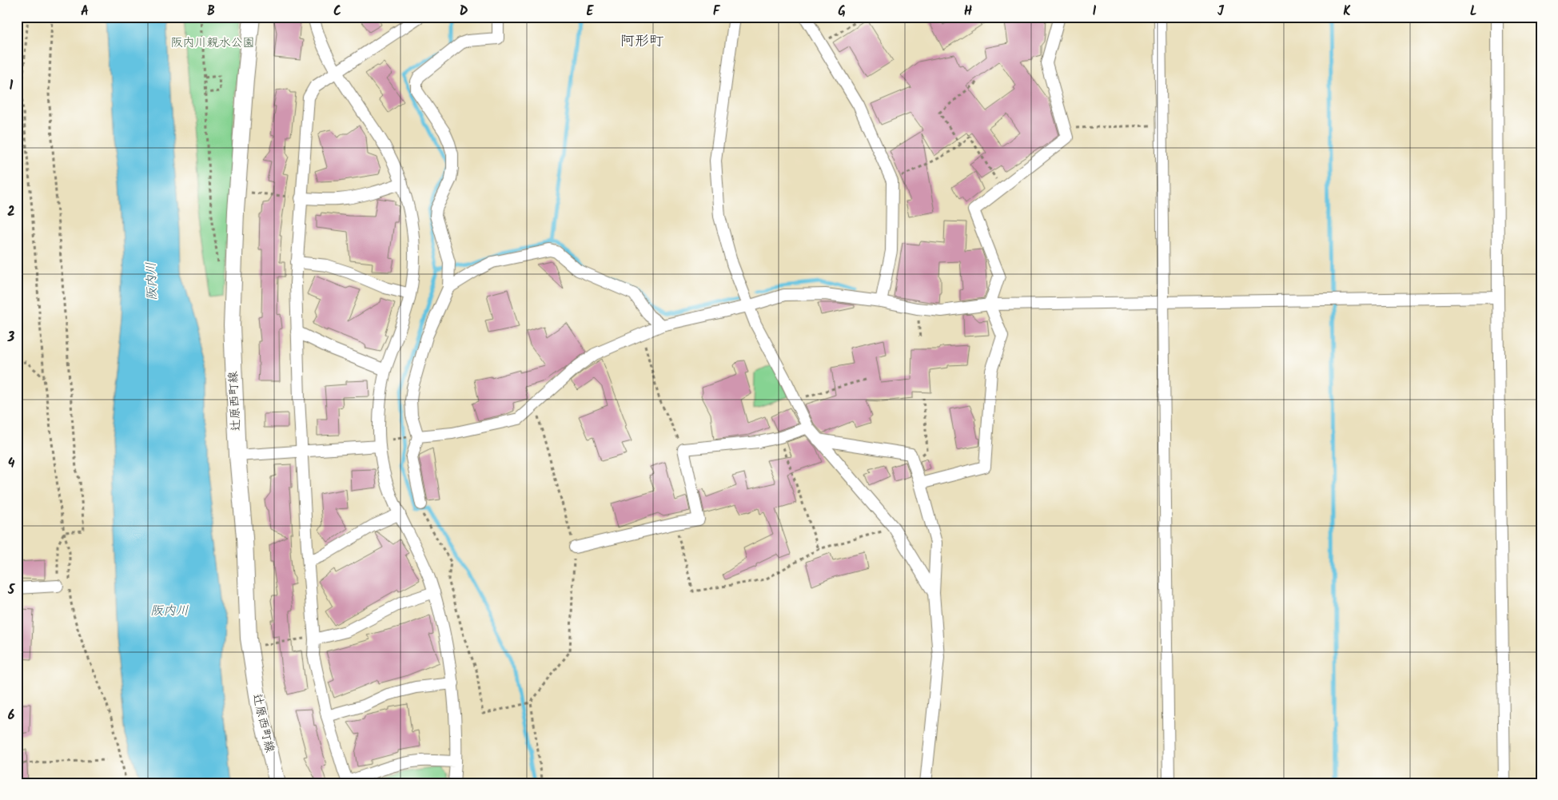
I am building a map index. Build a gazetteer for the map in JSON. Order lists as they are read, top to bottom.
{
  "streets": {
    "main road": ["辻原西町線"]
  },
  "districts": ["阿形町"],
  "water": ["阪内川"],
  "parks": ["阪内川親水公園"],
  "grid": {
    "columns": [
      "A",
      "B",
      "C",
      "D",
      "E",
      "F",
      "G",
      "H",
      "I",
      "J",
      "K",
      "L"
    ],
    "rows": [
      "1",
      "2",
      "3",
      "4",
      "5",
      "6"
    ]
  }
}
